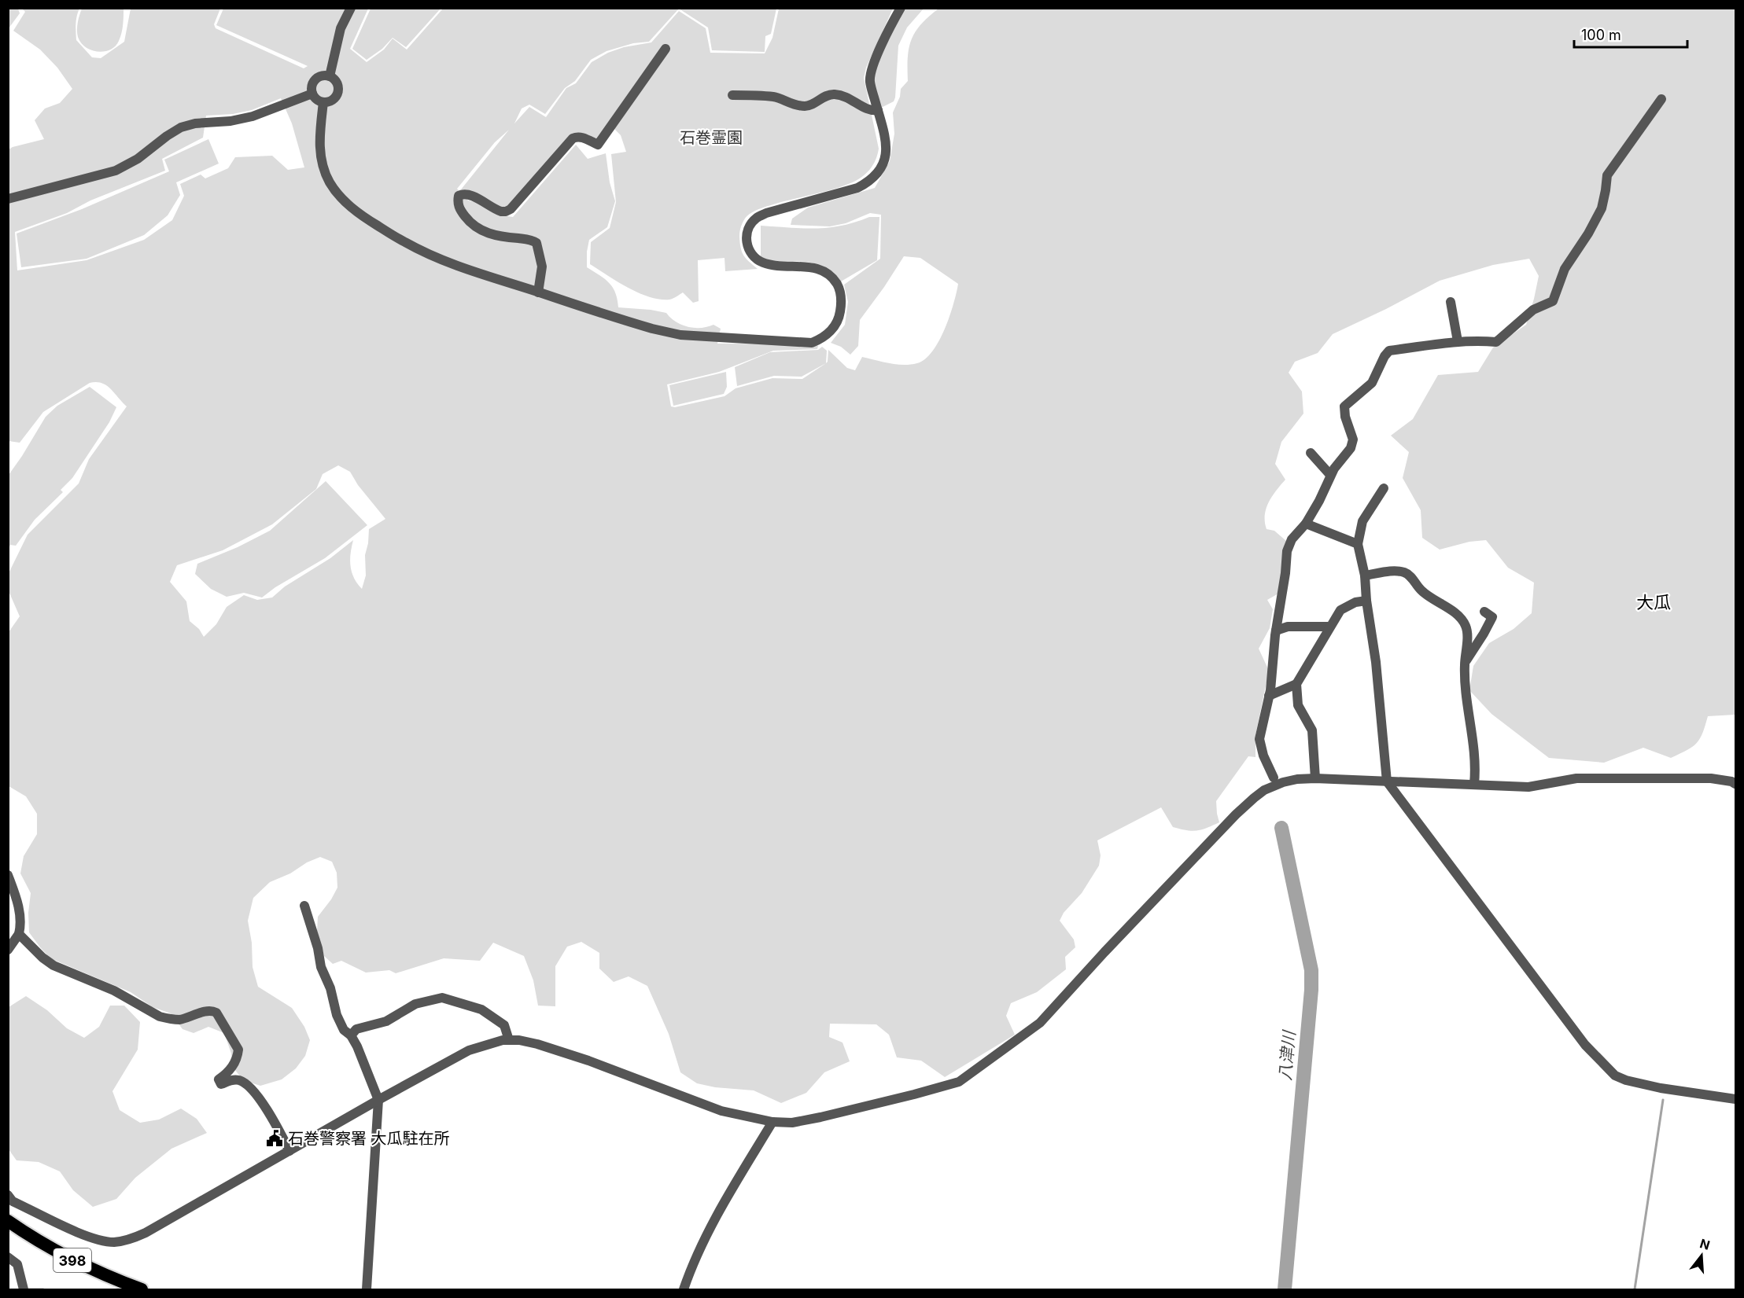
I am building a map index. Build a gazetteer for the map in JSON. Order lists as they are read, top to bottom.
{
  "streets": {
    "highway": ["398"]
  },
  "districts": ["大瓜"],
  "water": ["八津川"],
  "parks": ["石巻霊園"],
  "places": {
    "public building": ["石巻警察署 大瓜駐在所"]
  },
  "scale_bar": "100 m",
  "north": "top"
}
